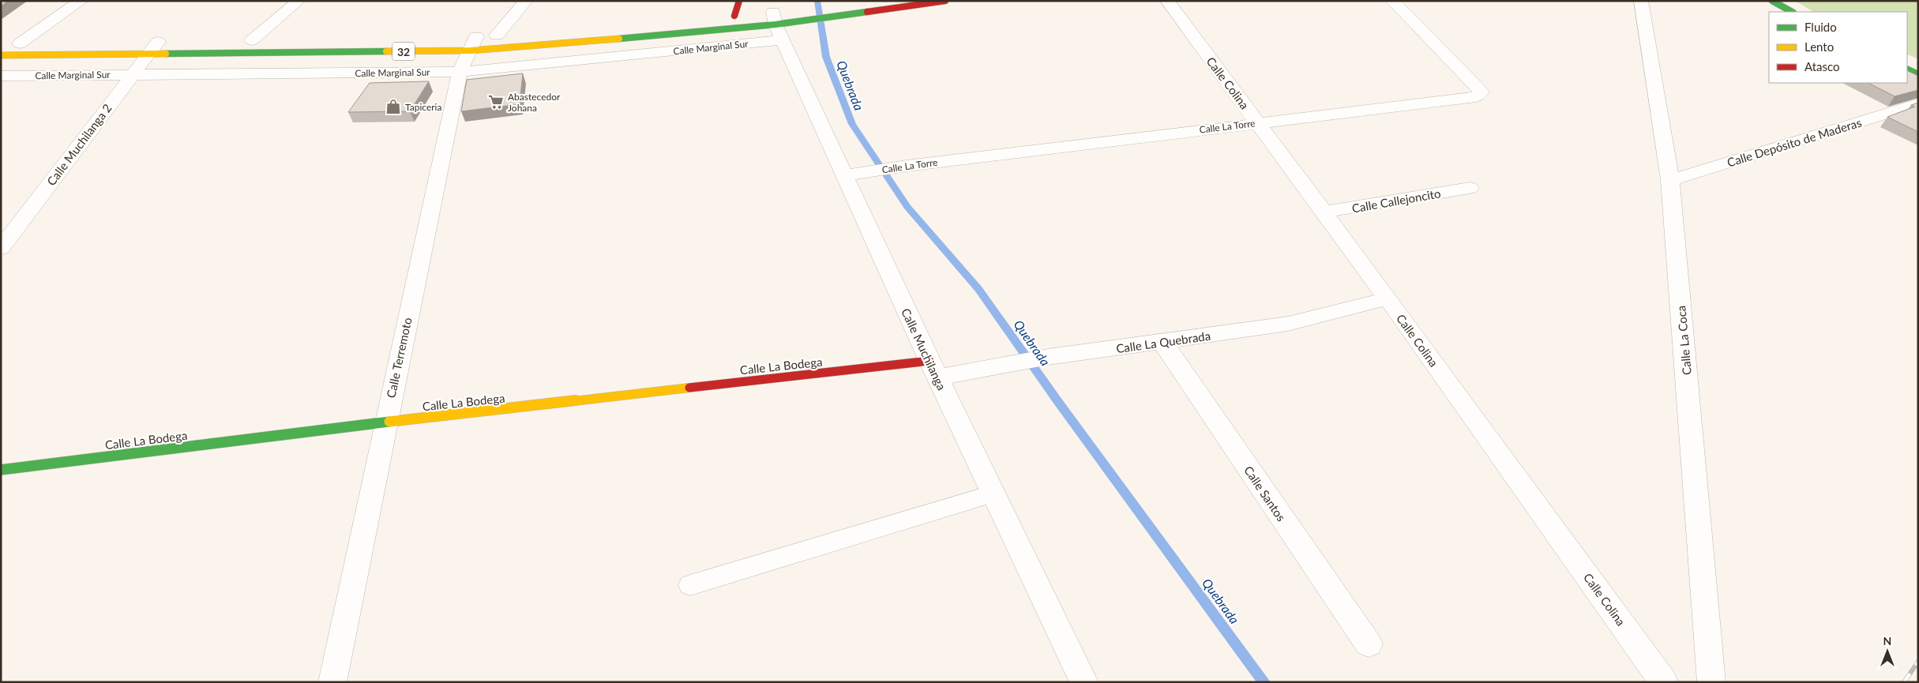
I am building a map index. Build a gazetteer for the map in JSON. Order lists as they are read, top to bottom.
{
  "streets": {
    "main road": ["32", "Calle La Bodega"],
    "street": [
      "Calle Marginal Sur",
      "Calle Colina",
      "Calle La Torre",
      "Calle Depósito de Maderas",
      "Calle Muchilanga 2",
      "Calle Callejoncito",
      "Calle La Coca",
      "Calle La Quebrada",
      "Calle Muchilanga",
      "Calle Terremoto",
      "Calle Santos"
    ]
  },
  "crossings": [
    ["Calle Marginal Sur", "32"],
    ["Calle Marginal Sur", "Calle Muchilanga 2"],
    ["Calle Marginal Sur", "Calle Muchilanga"],
    ["Calle Marginal Sur", "Calle Terremoto"],
    ["32", "Calle Muchilanga 2"],
    ["32", "Calle Muchilanga"],
    ["32", "Calle Terremoto"],
    ["Calle Colina", "Calle La Torre"],
    ["Calle Colina", "Calle Callejoncito"],
    ["Calle Colina", "Calle La Quebrada"],
    ["Calle La Torre", "Calle Muchilanga"],
    ["Calle Depósito de Maderas", "Calle La Coca"],
    ["Calle La Quebrada", "Calle Muchilanga"],
    ["Calle La Quebrada", "Calle La Bodega"],
    ["Calle La Quebrada", "Calle Santos"],
    ["Calle Muchilanga", "Calle La Bodega"],
    ["Calle Terremoto", "Calle La Bodega"]
  ],
  "water": ["Quebrada"],
  "places": {
    "supermarket": ["Abastecedor Johana"],
    "shop": ["Tapiceria"]
  },
  "legend": ["Fluido", "Lento", "Atasco"],
  "north": "top"
}
